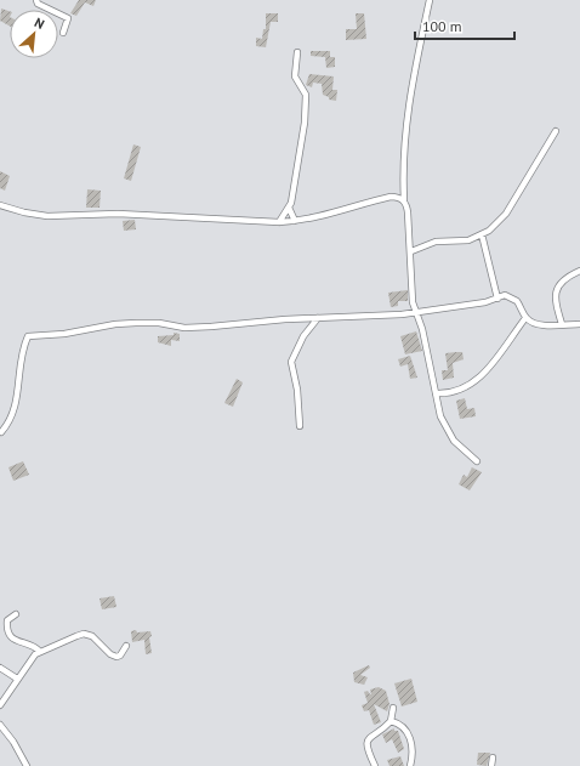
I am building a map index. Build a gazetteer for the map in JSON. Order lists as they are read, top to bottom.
{
  "scale_bar": "100 m",
  "north": "top right"
}
